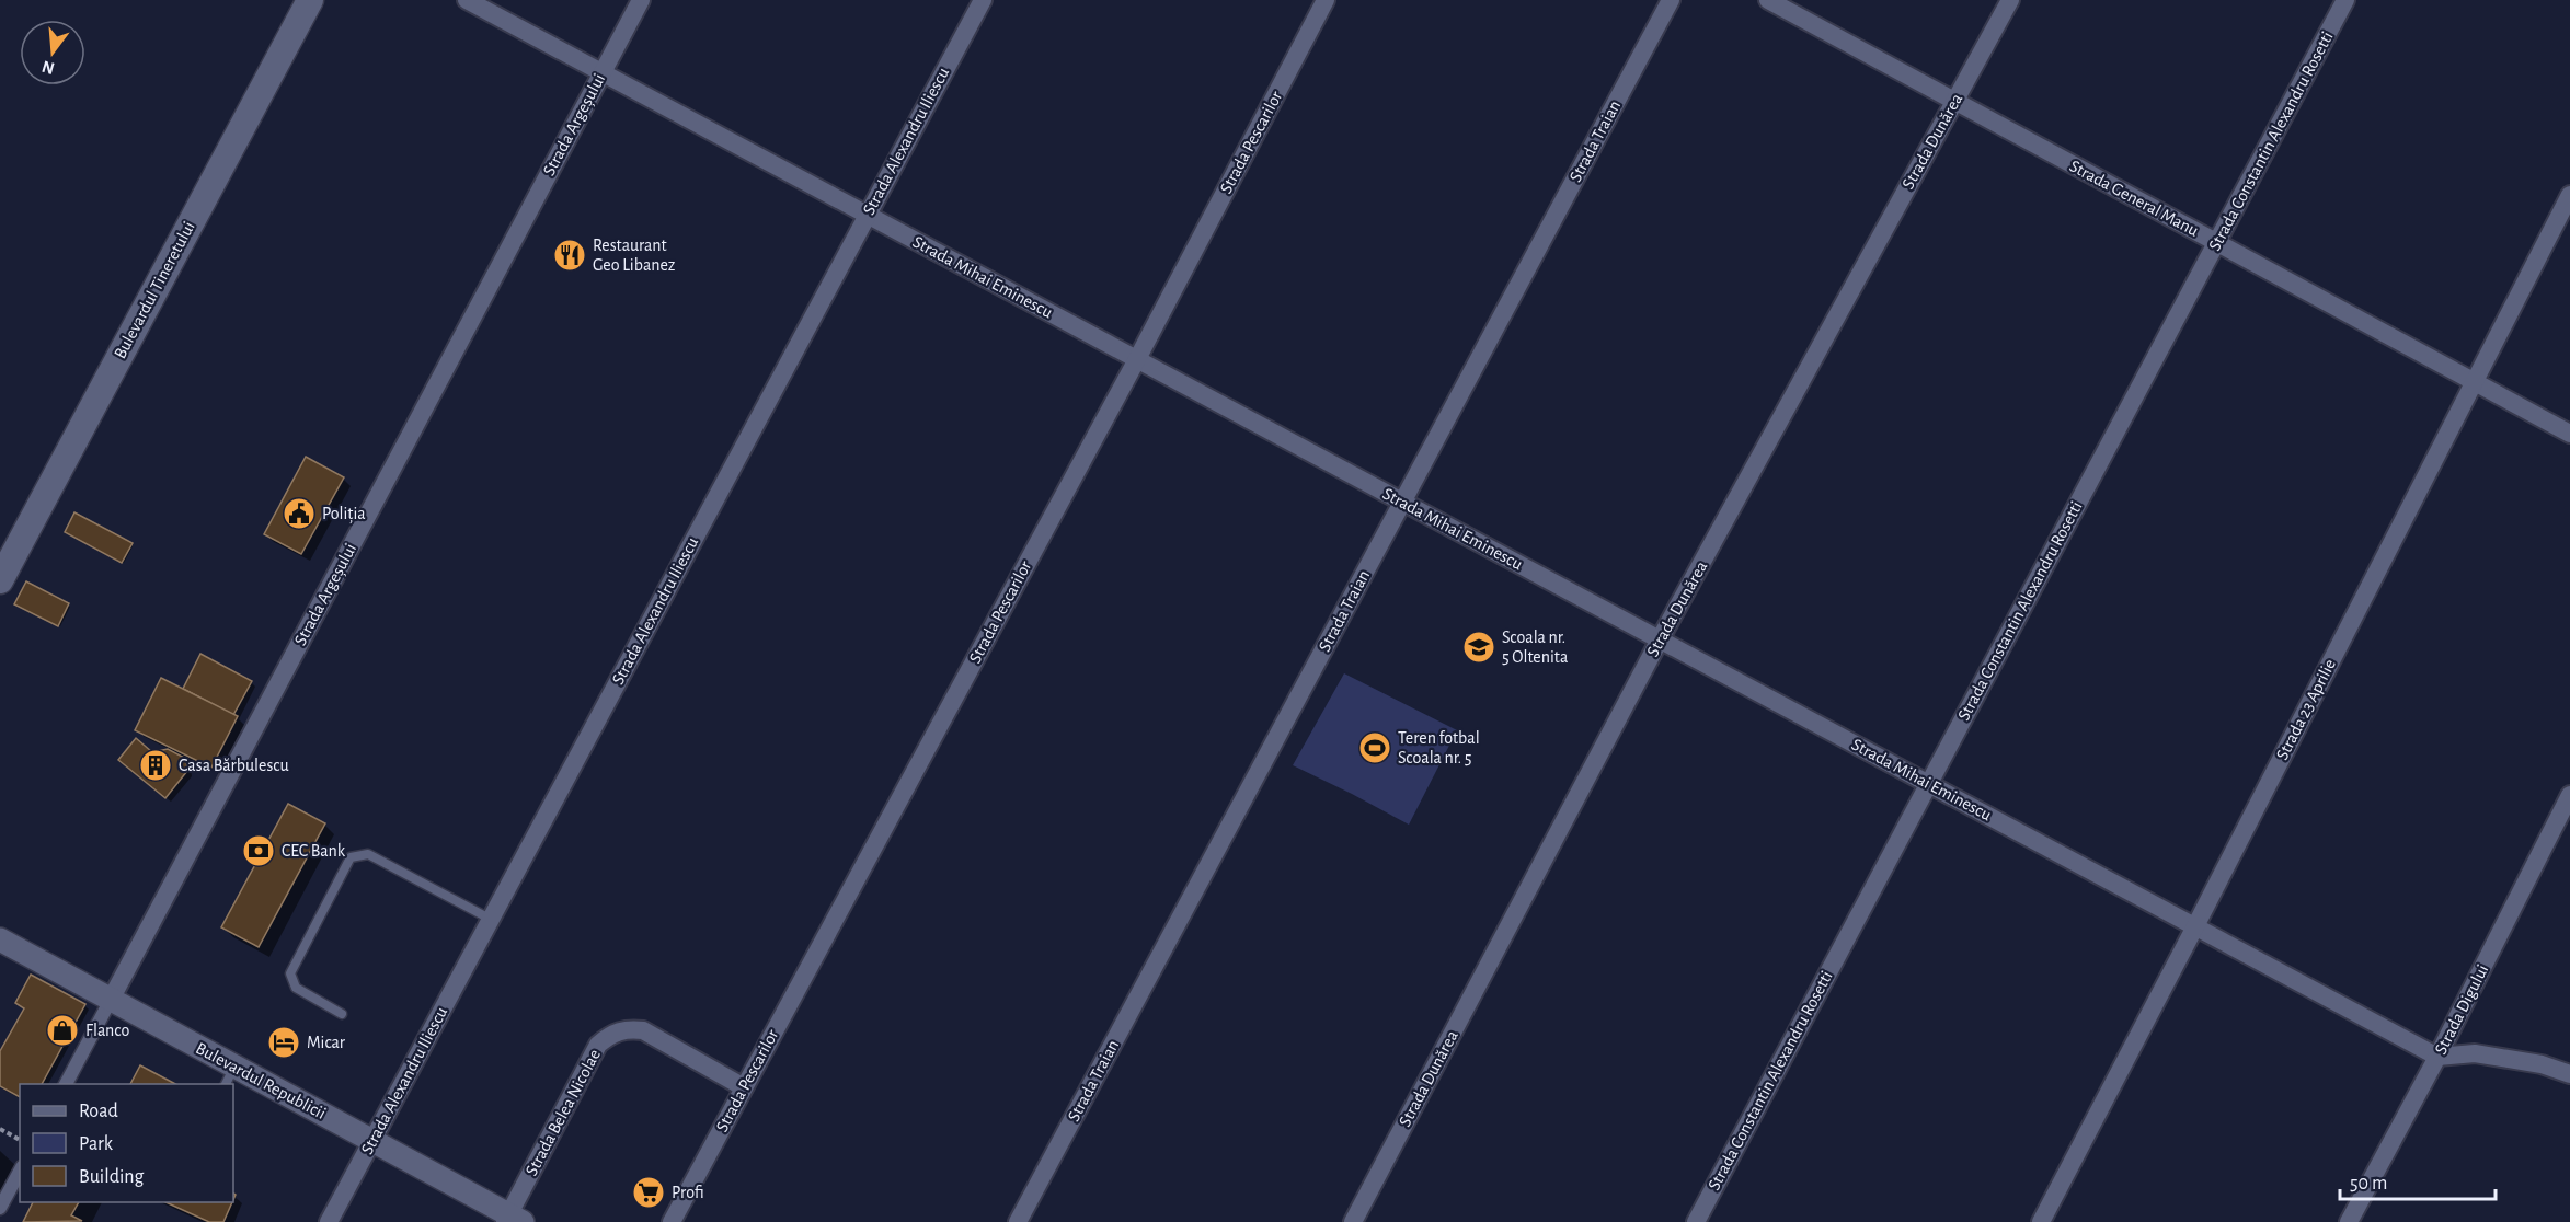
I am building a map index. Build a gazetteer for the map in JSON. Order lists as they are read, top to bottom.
{
  "streets": {
    "main road": ["Bulevardul Tineretului"],
    "street": [
      "Strada Argeșului",
      "Strada Alexandru Iliescu",
      "Strada Traian",
      "Strada Dunărea",
      "Strada Constantin Alexandru Rosetti",
      "Strada Pescarilor",
      "Strada General Manu",
      "Strada Mihai Eminescu",
      "Strada 23 Aprilie",
      "Strada Digului",
      "Bulevardul Republicii",
      "Strada Belea Nicolae"
    ]
  },
  "crossings": [
    ["Strada Argeșului", "Strada Mihai Eminescu"],
    ["Strada Argeșului", "Bulevardul Republicii"],
    ["Strada Alexandru Iliescu", "Strada Mihai Eminescu"],
    ["Strada Alexandru Iliescu", "Bulevardul Republicii"],
    ["Strada Traian", "Strada Mihai Eminescu"],
    ["Strada Dunărea", "Strada General Manu"],
    ["Strada Dunărea", "Strada Mihai Eminescu"],
    ["Strada Constantin Alexandru Rosetti", "Strada General Manu"],
    ["Strada Constantin Alexandru Rosetti", "Strada Mihai Eminescu"],
    ["Strada Pescarilor", "Strada Mihai Eminescu"],
    ["Strada Pescarilor", "Strada Belea Nicolae"],
    ["Strada General Manu", "Strada 23 Aprilie"],
    ["Strada Mihai Eminescu", "Strada 23 Aprilie"],
    ["Strada Mihai Eminescu", "Strada Digului"],
    ["Bulevardul Republicii", "Strada Belea Nicolae"]
  ],
  "places": {
    "restaurant": ["Restaurant Geo Libanez"],
    "public building": ["Poliția"],
    "school or university": ["Scoala nr. 5 Oltenita"],
    "sports": ["Teren fotbal Scoala nr. 5"],
    "building": ["Casa Bărbulescu"],
    "bank": ["CEC Bank"],
    "shop": ["Flanco"],
    "hotel": ["Micar"],
    "supermarket": ["Profi"]
  },
  "legend": ["Road", "Park", "Building"],
  "scale_bar": "50 m",
  "north": "bottom"
}
